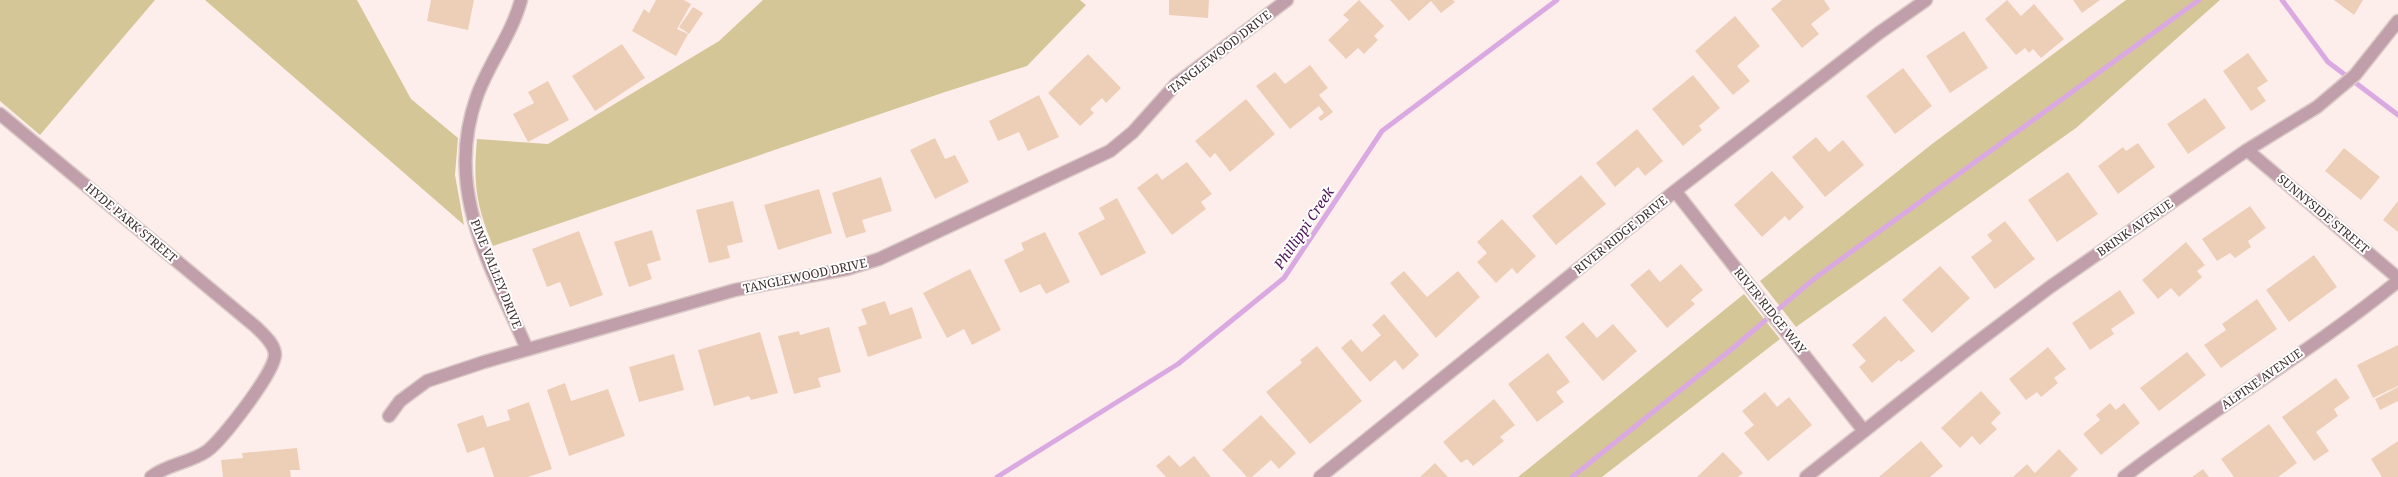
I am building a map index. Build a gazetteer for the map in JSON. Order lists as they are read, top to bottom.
{
  "streets": {
    "street": [
      "TANGLEWOOD DRIVE",
      "SUNNYSIDE STREET",
      "HYDE PARK STREET",
      "BRINK AVENUE",
      "RIVER RIDGE DRIVE",
      "PINE VALLEY DRIVE",
      "RIVER RIDGE WAY",
      "ALPINE AVENUE"
    ]
  },
  "crossings": [
    ["TANGLEWOOD DRIVE", "PINE VALLEY DRIVE"],
    ["SUNNYSIDE STREET", "BRINK AVENUE"],
    ["SUNNYSIDE STREET", "ALPINE AVENUE"],
    ["BRINK AVENUE", "RIVER RIDGE WAY"],
    ["RIVER RIDGE DRIVE", "RIVER RIDGE WAY"]
  ],
  "water": ["Phillippi Creek"]
}
